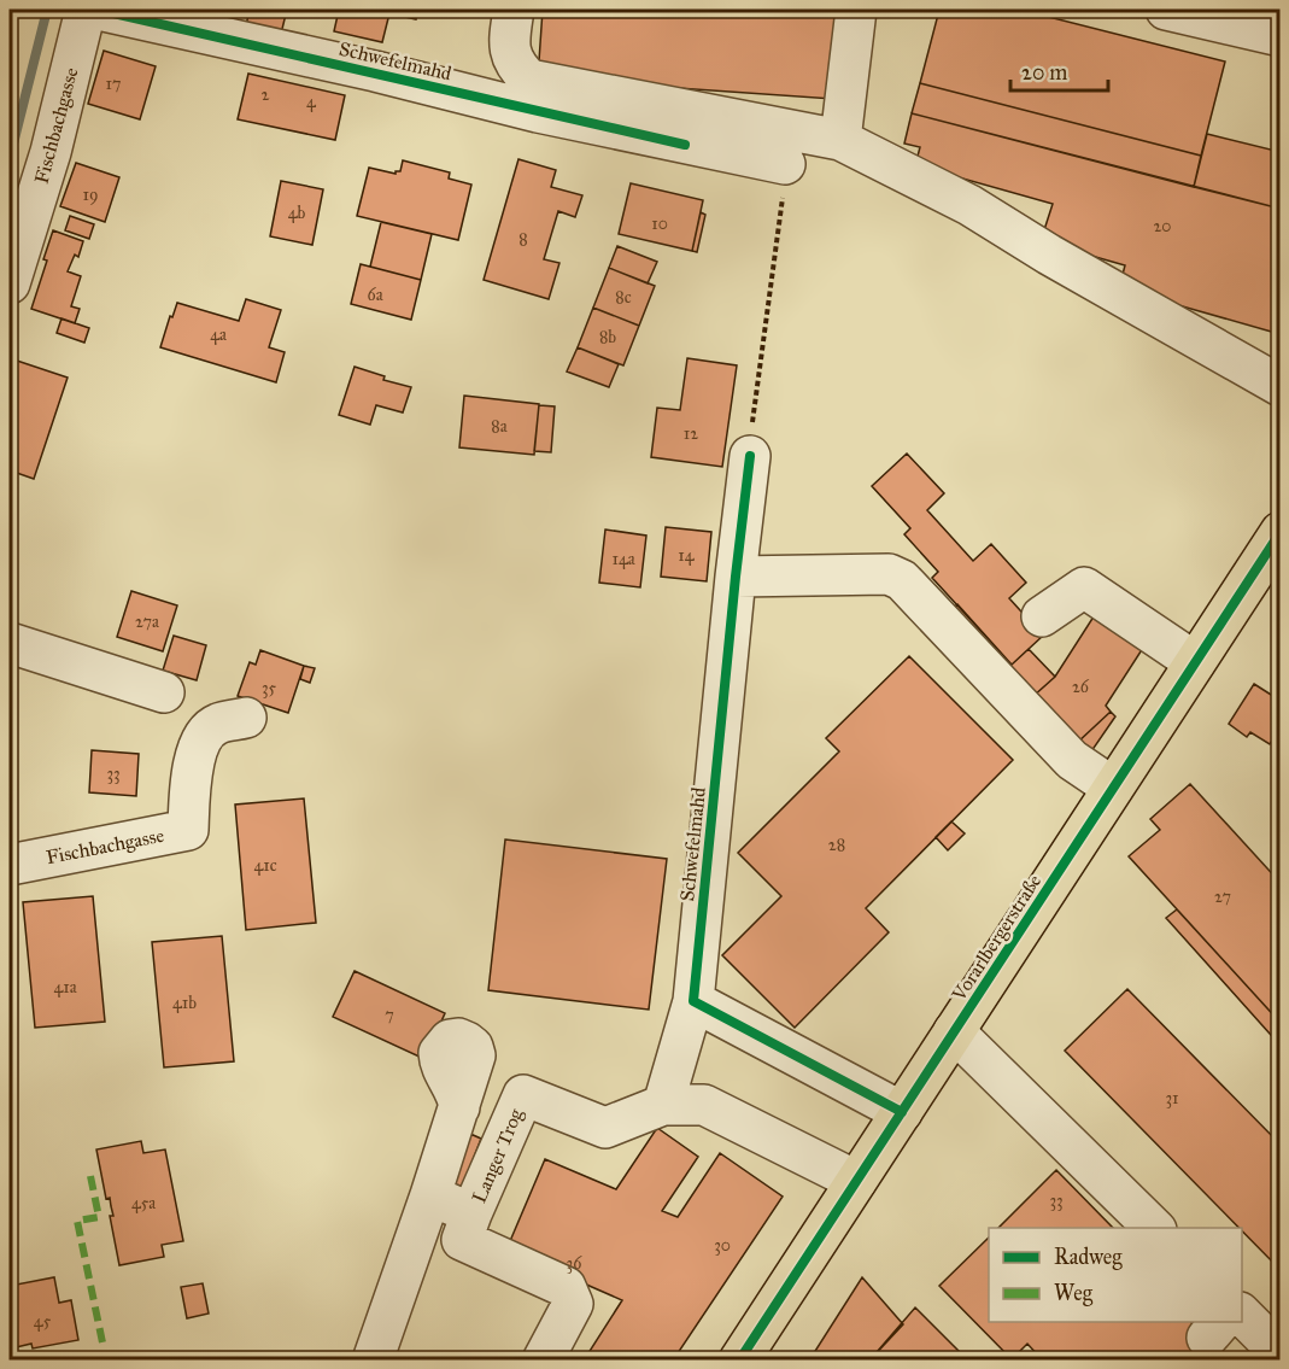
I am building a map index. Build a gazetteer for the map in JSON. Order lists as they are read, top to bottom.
{
  "streets": {
    "main road": ["Vorarlbergerstraße"],
    "street": ["Schwefelmahd", "Fischbachgasse", "Langer Trog"]
  },
  "house_numbers": [
    "17",
    "2",
    "4",
    "19",
    "4b",
    "10",
    "20",
    "8",
    "6a",
    "8c",
    "4a",
    "8b",
    "8a",
    "12",
    "14",
    "14a",
    "27a",
    "26",
    "35",
    "33",
    "28",
    "41c",
    "27",
    "41a",
    "41b",
    "7",
    "31",
    "33",
    "45a",
    "30",
    "36",
    "45"
  ],
  "legend": ["Radweg", "Weg"],
  "scale_bar": "20 m"
}
